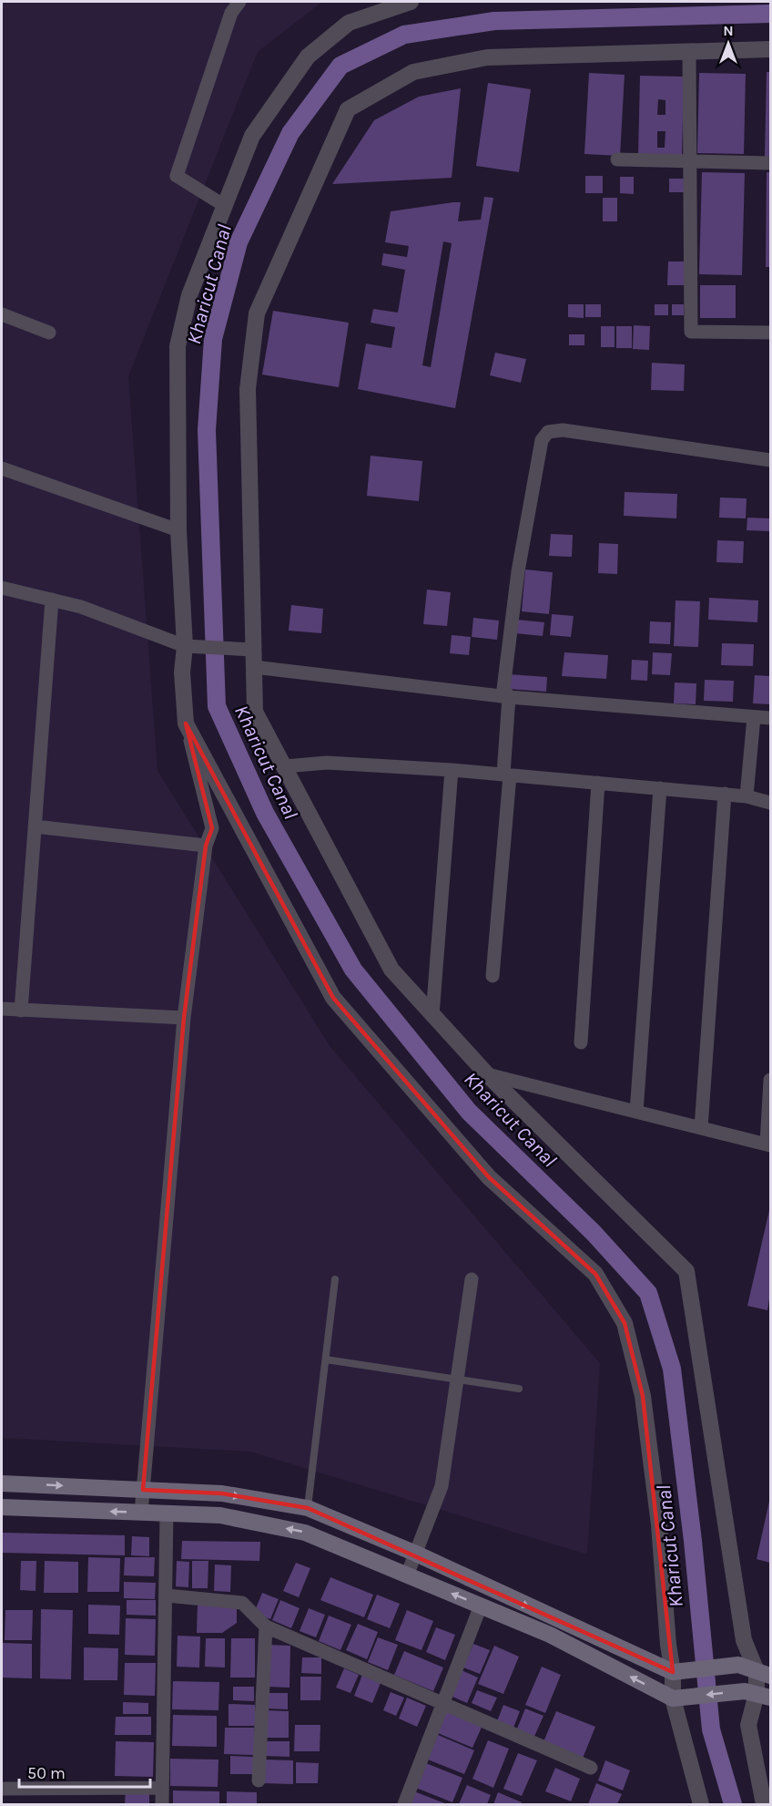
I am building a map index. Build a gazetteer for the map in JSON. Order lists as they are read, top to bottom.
{
  "water": ["Kharicut Canal"],
  "scale_bar": "50 m",
  "north": "top"
}
